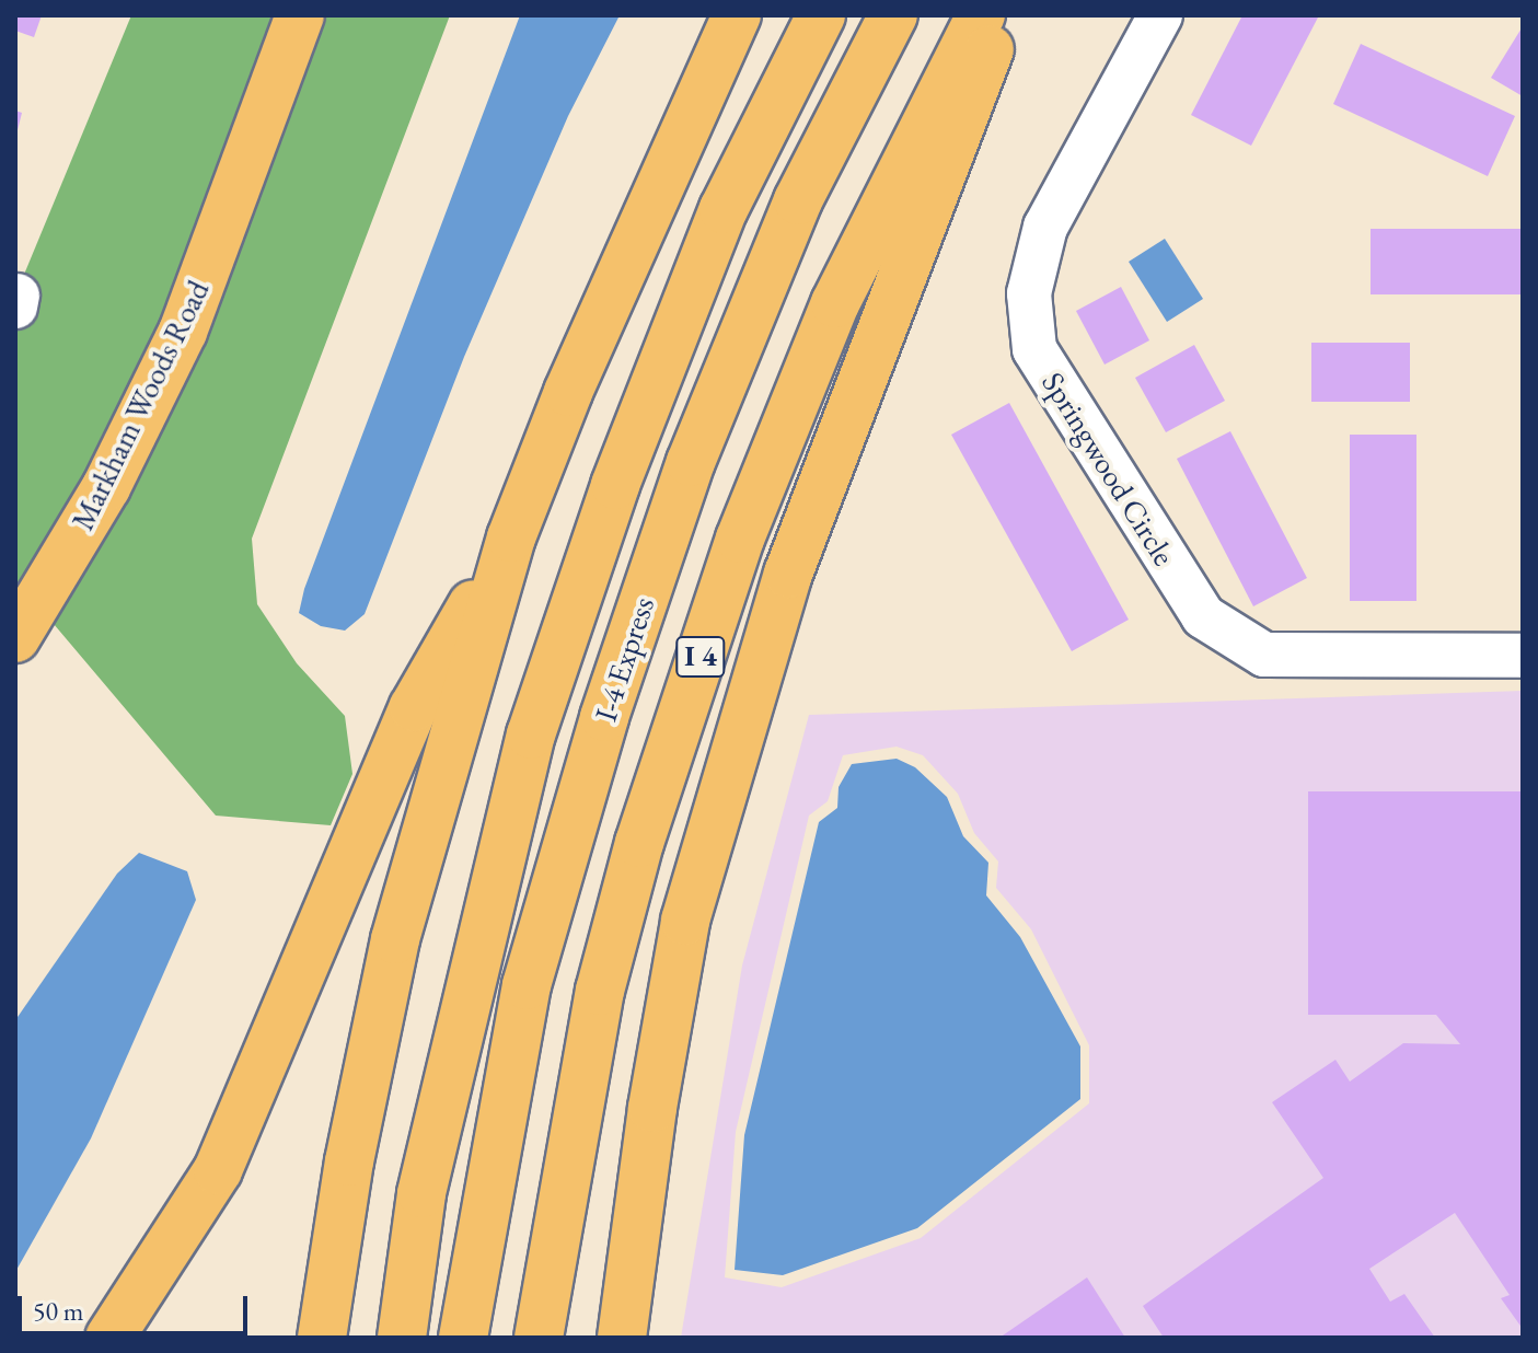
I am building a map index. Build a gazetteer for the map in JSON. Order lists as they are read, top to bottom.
{
  "streets": {
    "main road": ["Markham Woods Road", "I 4", "I-4 Express"],
    "street": ["Springwood Circle"]
  },
  "scale_bar": "50 m"
}
